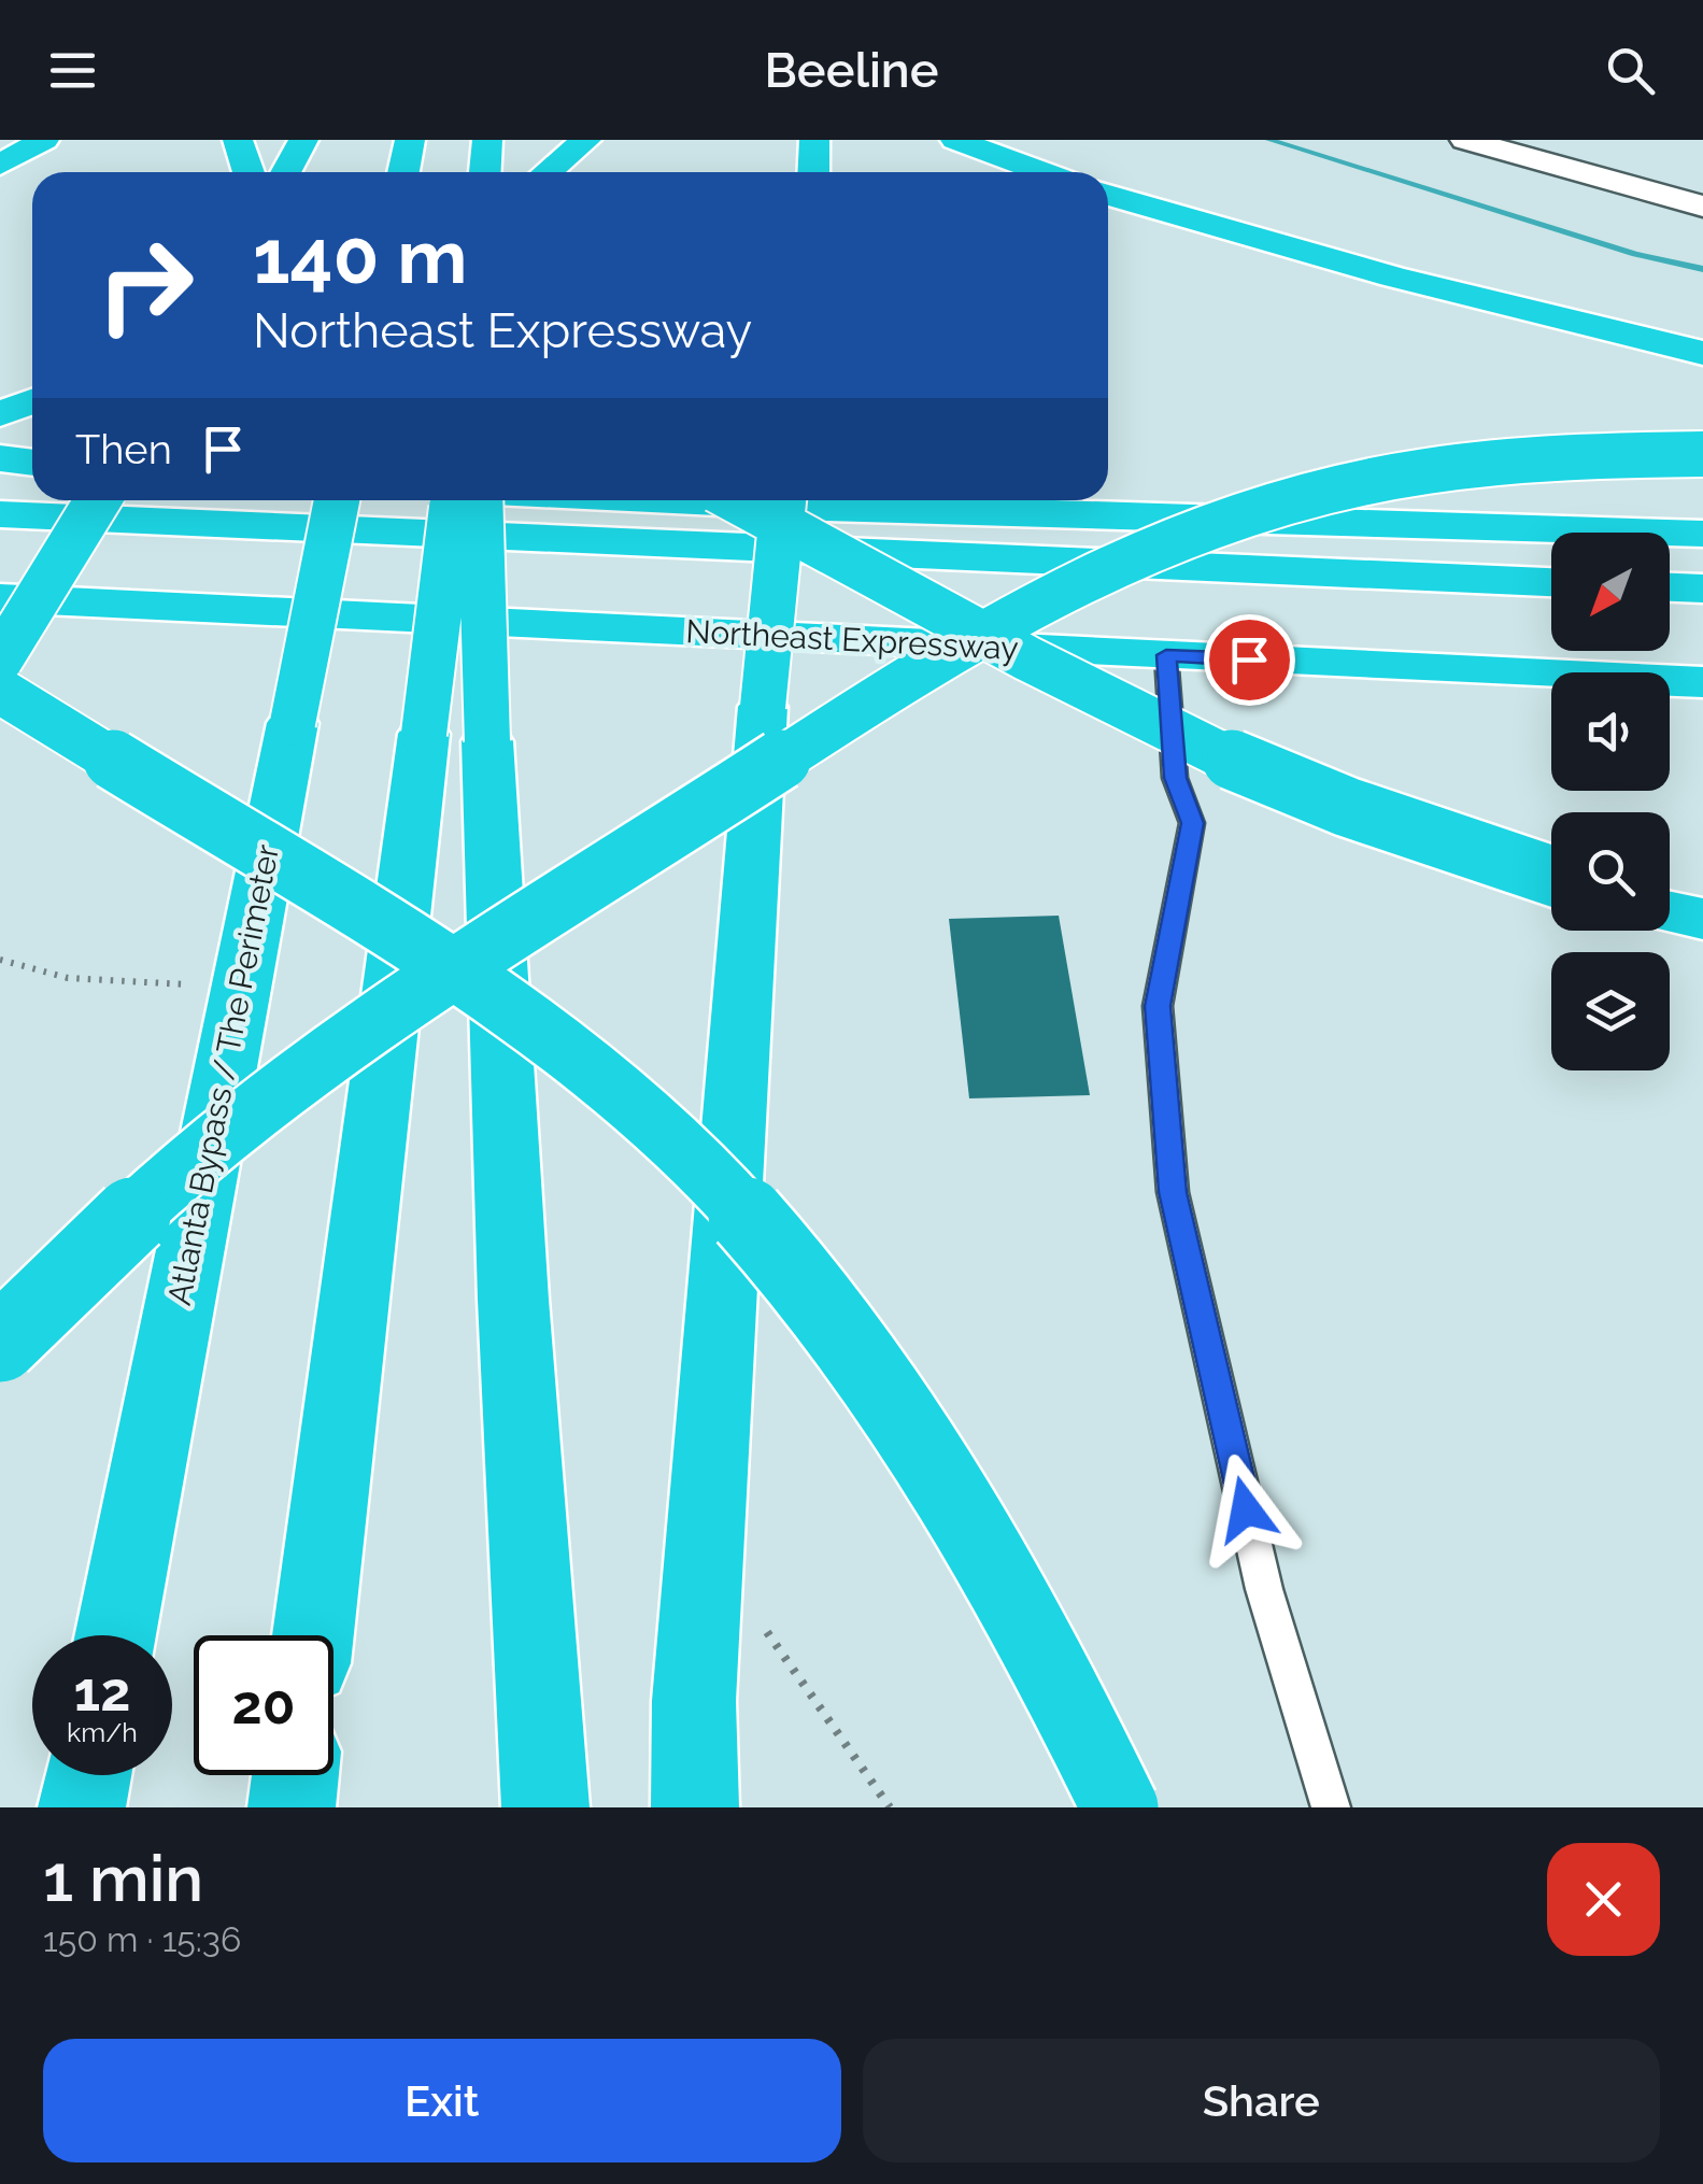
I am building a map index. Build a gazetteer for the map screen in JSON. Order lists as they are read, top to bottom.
{
  "streets": {
    "highway": ["Northeast Expressway", "Atlanta Bypass / The Perimeter"]
  },
  "north": "bottom left",
  "page": {
    "header": "Beeline",
    "turn": ["140 m", "Northeast Expressway"],
    "then": "Then",
    "speed": "12 km/h",
    "limit": "20",
    "heading": ["1 min", "150 m · 15:36"],
    "buttons": ["Exit", "Share"]
  }
}
